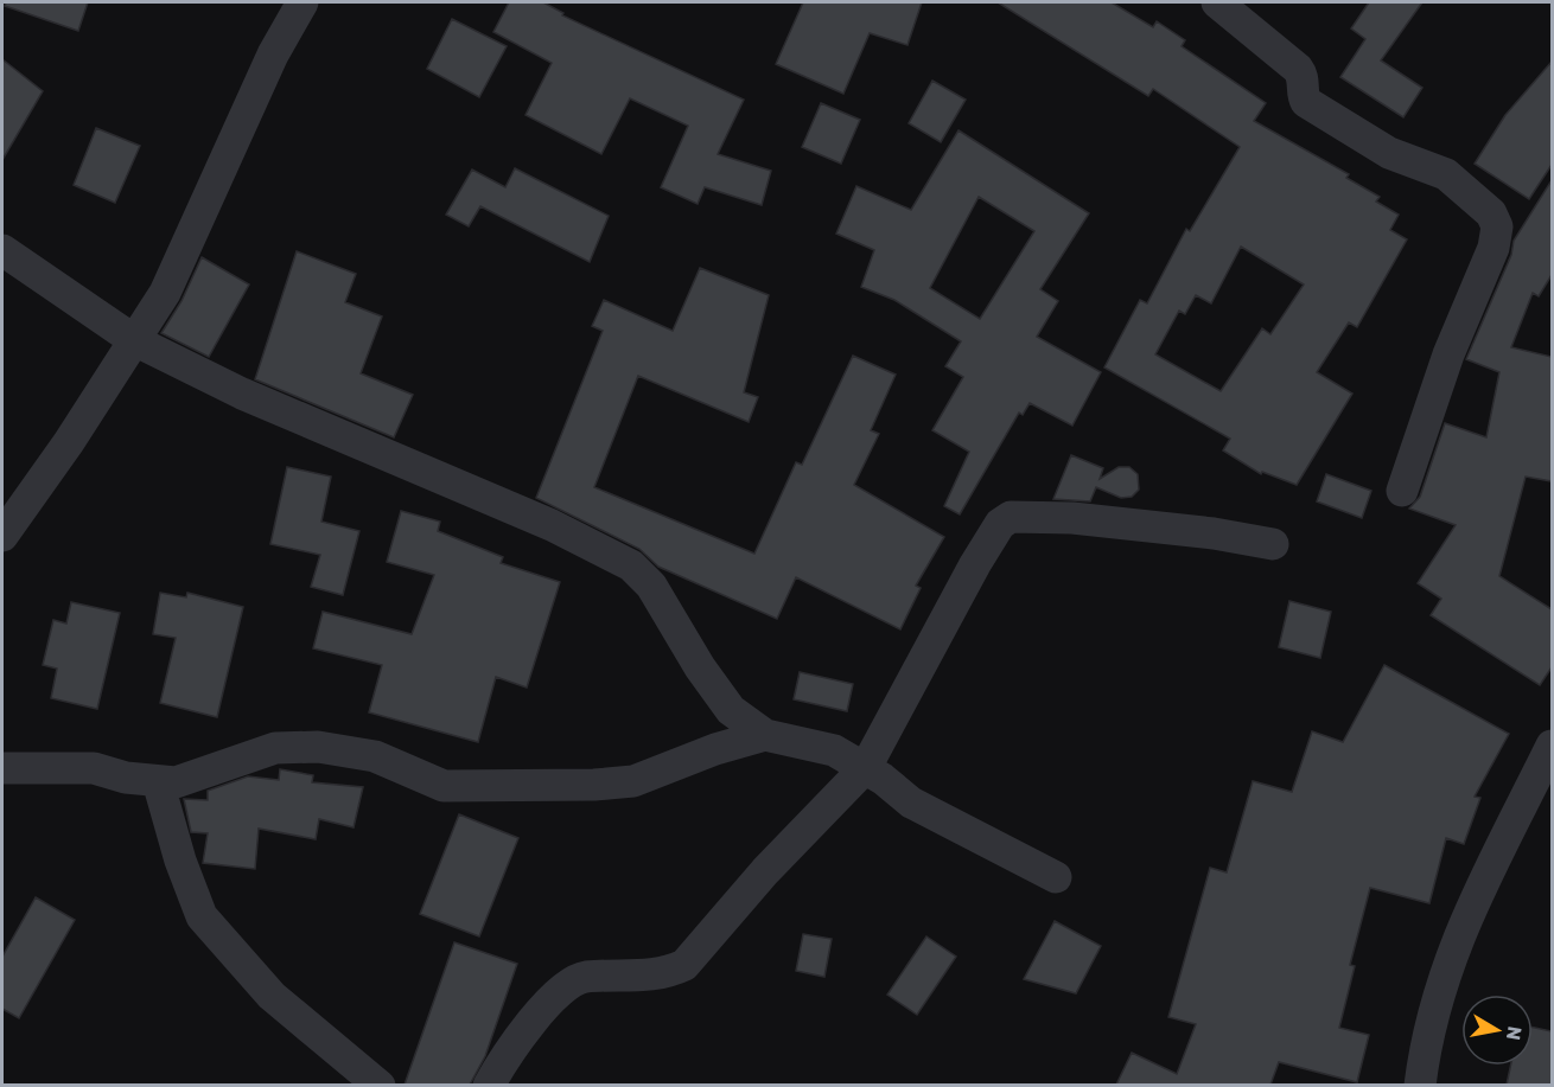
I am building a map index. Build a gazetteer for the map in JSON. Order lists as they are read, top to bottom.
{
  "north": "right"
}
